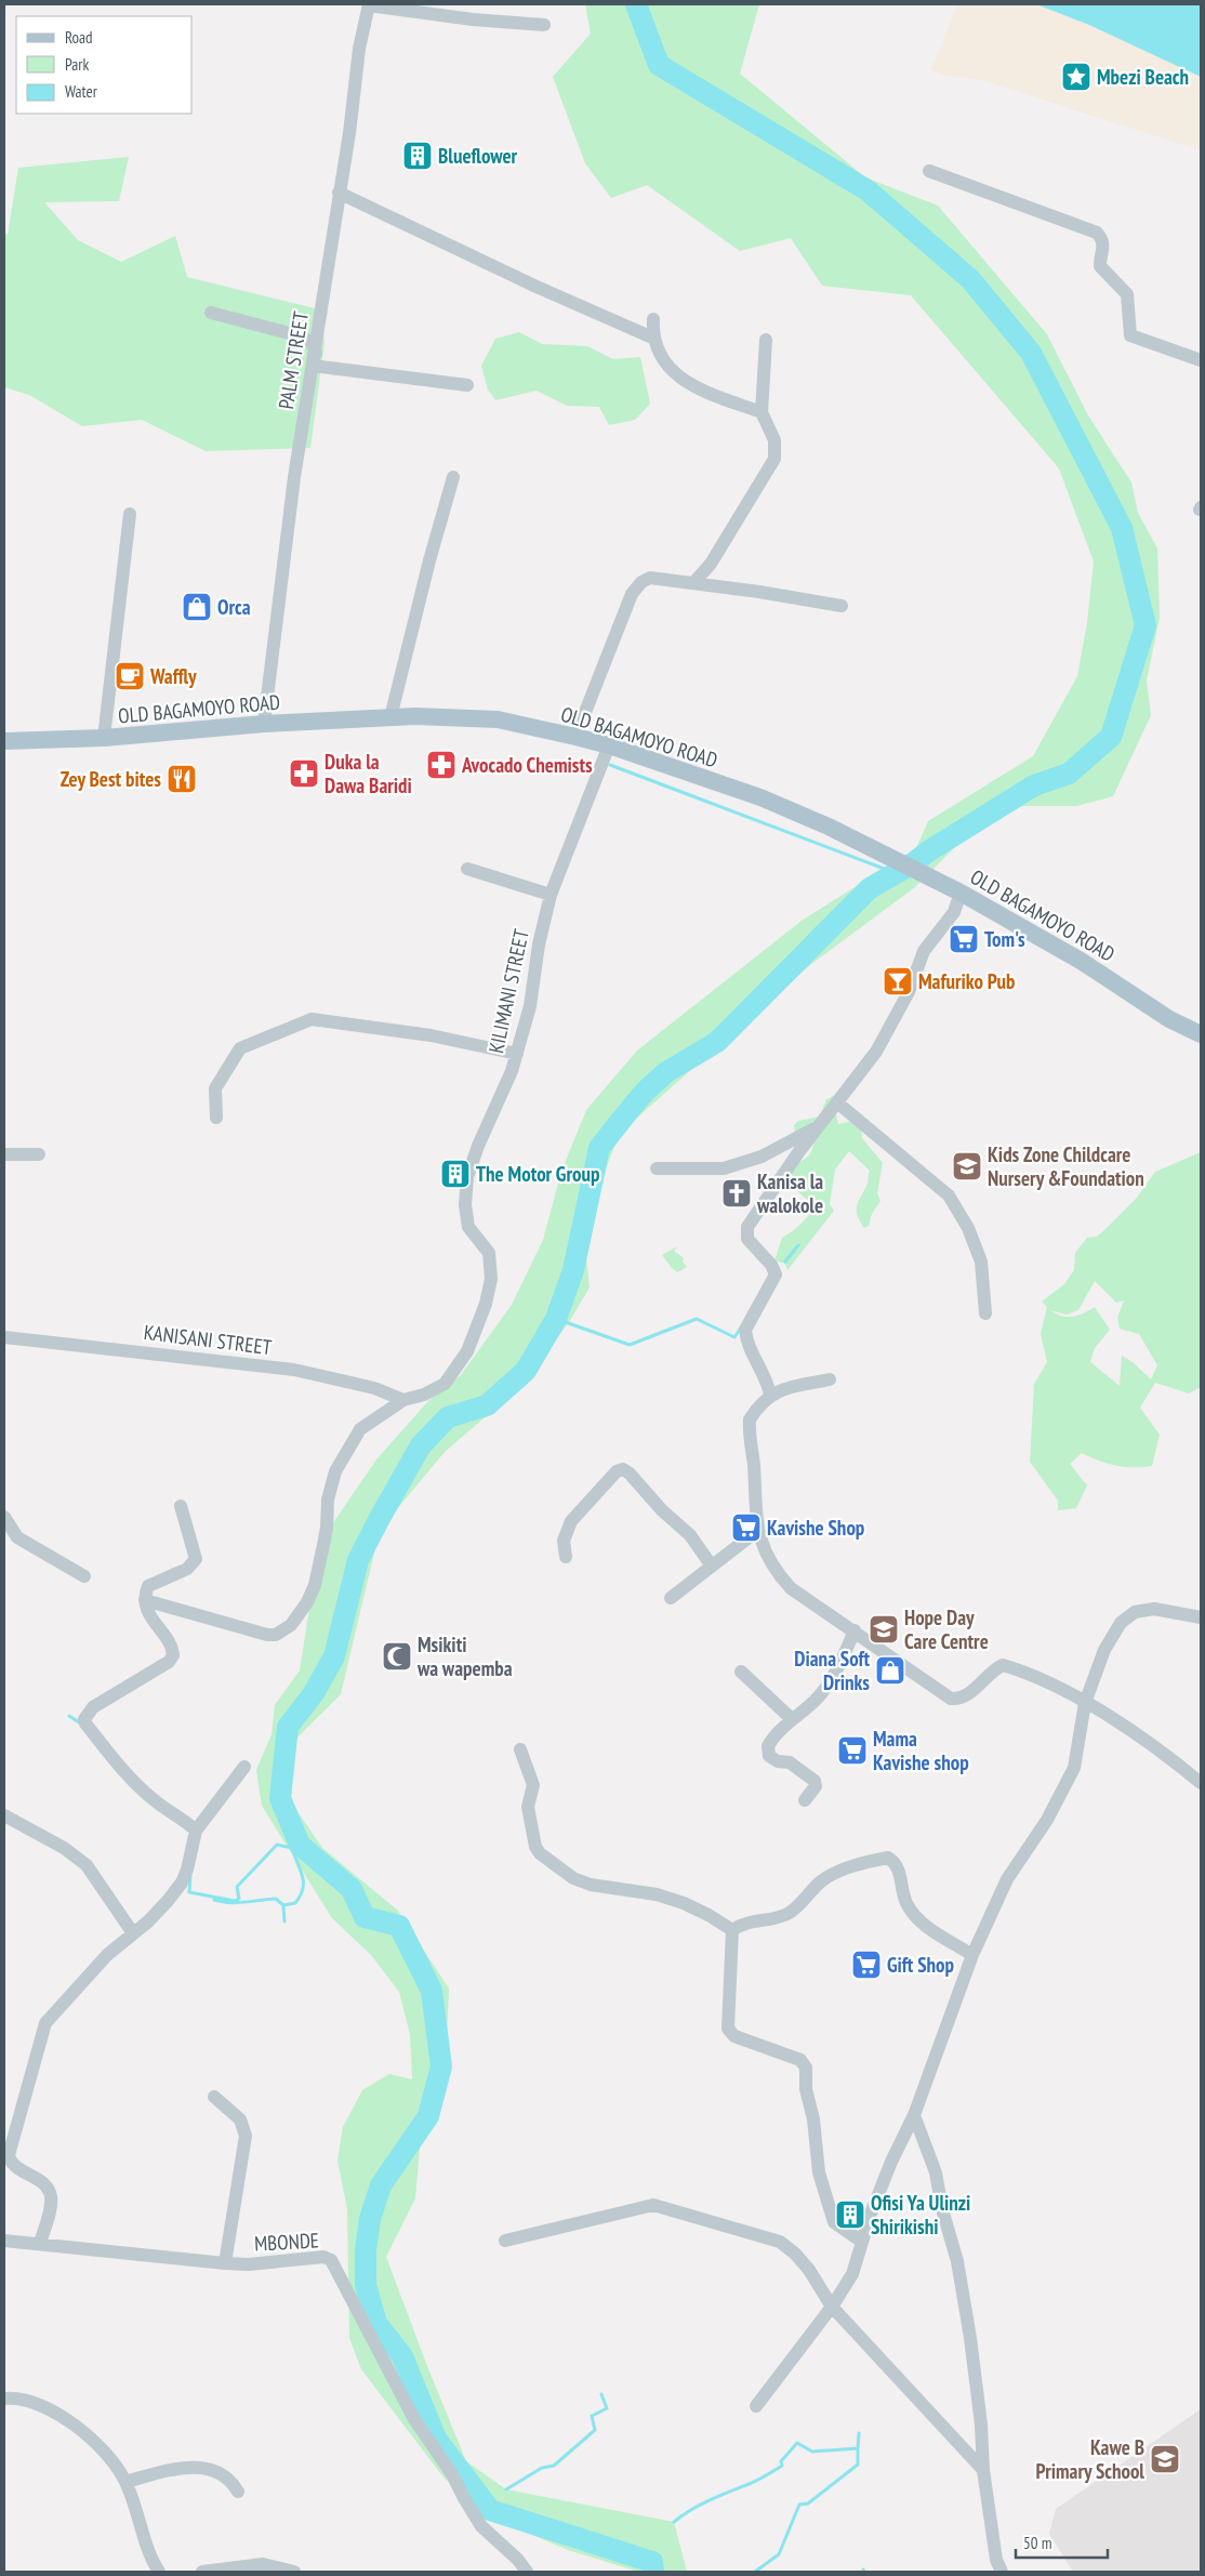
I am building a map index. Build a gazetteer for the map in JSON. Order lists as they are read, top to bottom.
{
  "streets": {
    "main road": ["OLD BAGAMOYO ROAD"],
    "street": [
      "PALM STREET",
      "KILIMANI STREET",
      "KANISANI STREET",
      "MBONDE"
    ]
  },
  "crossings": [
    ["PALM STREET", "OLD BAGAMOYO ROAD"],
    ["OLD BAGAMOYO ROAD", "KILIMANI STREET"],
    ["KILIMANI STREET", "KANISANI STREET"]
  ],
  "places": {
    "place": ["Mbezi Beach"],
    "building": ["Blueflower", "The Motor Group", "Ofisi Ya Ulinzi Shirikishi"],
    "shop": ["Orca", "Diana Soft Drinks"],
    "cafe": ["Waffly"],
    "pharmacy": ["Avocado Chemists", "Duka la Dawa Baridi"],
    "restaurant": ["Zey Best bites"],
    "supermarket": [
      "Tom's",
      "Kavishe Shop",
      "Mama Kavishe shop",
      "Gift Shop"
    ],
    "bar": ["Mafuriko Pub"],
    "school or university": ["Kids Zone Childcare Nursery &Foundation", "Hope Day Care Centre", "Kawe B Primary School"],
    "church": ["Kanisa la walokole"],
    "mosque": ["Msikiti wa wapemba"]
  },
  "legend": ["Road", "Park", "Water"],
  "scale_bar": "50 m"
}
